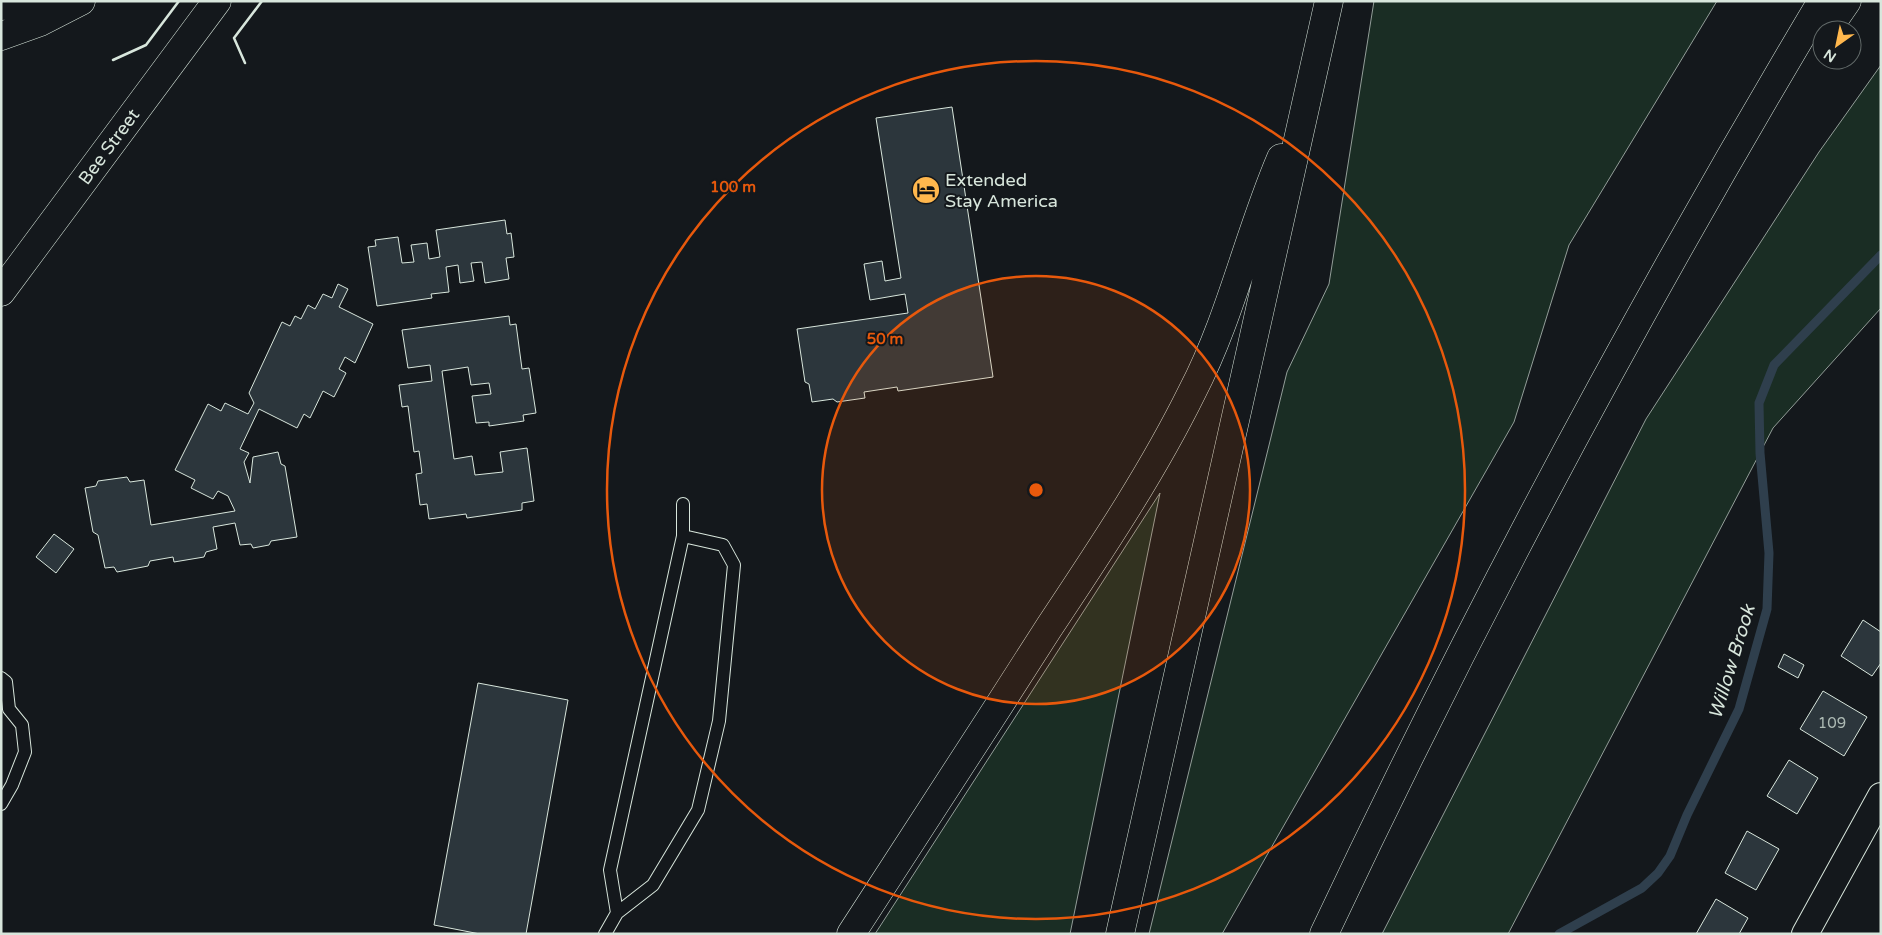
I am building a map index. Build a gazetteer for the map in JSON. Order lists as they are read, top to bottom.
{
  "streets": {
    "main road": ["Bee Street"]
  },
  "water": ["Willow Brook"],
  "places": {
    "hotel": ["Extended Stay America"]
  },
  "house_numbers": ["109"],
  "north": "bottom left",
  "rings": ["100 m", "50 m"]
}
